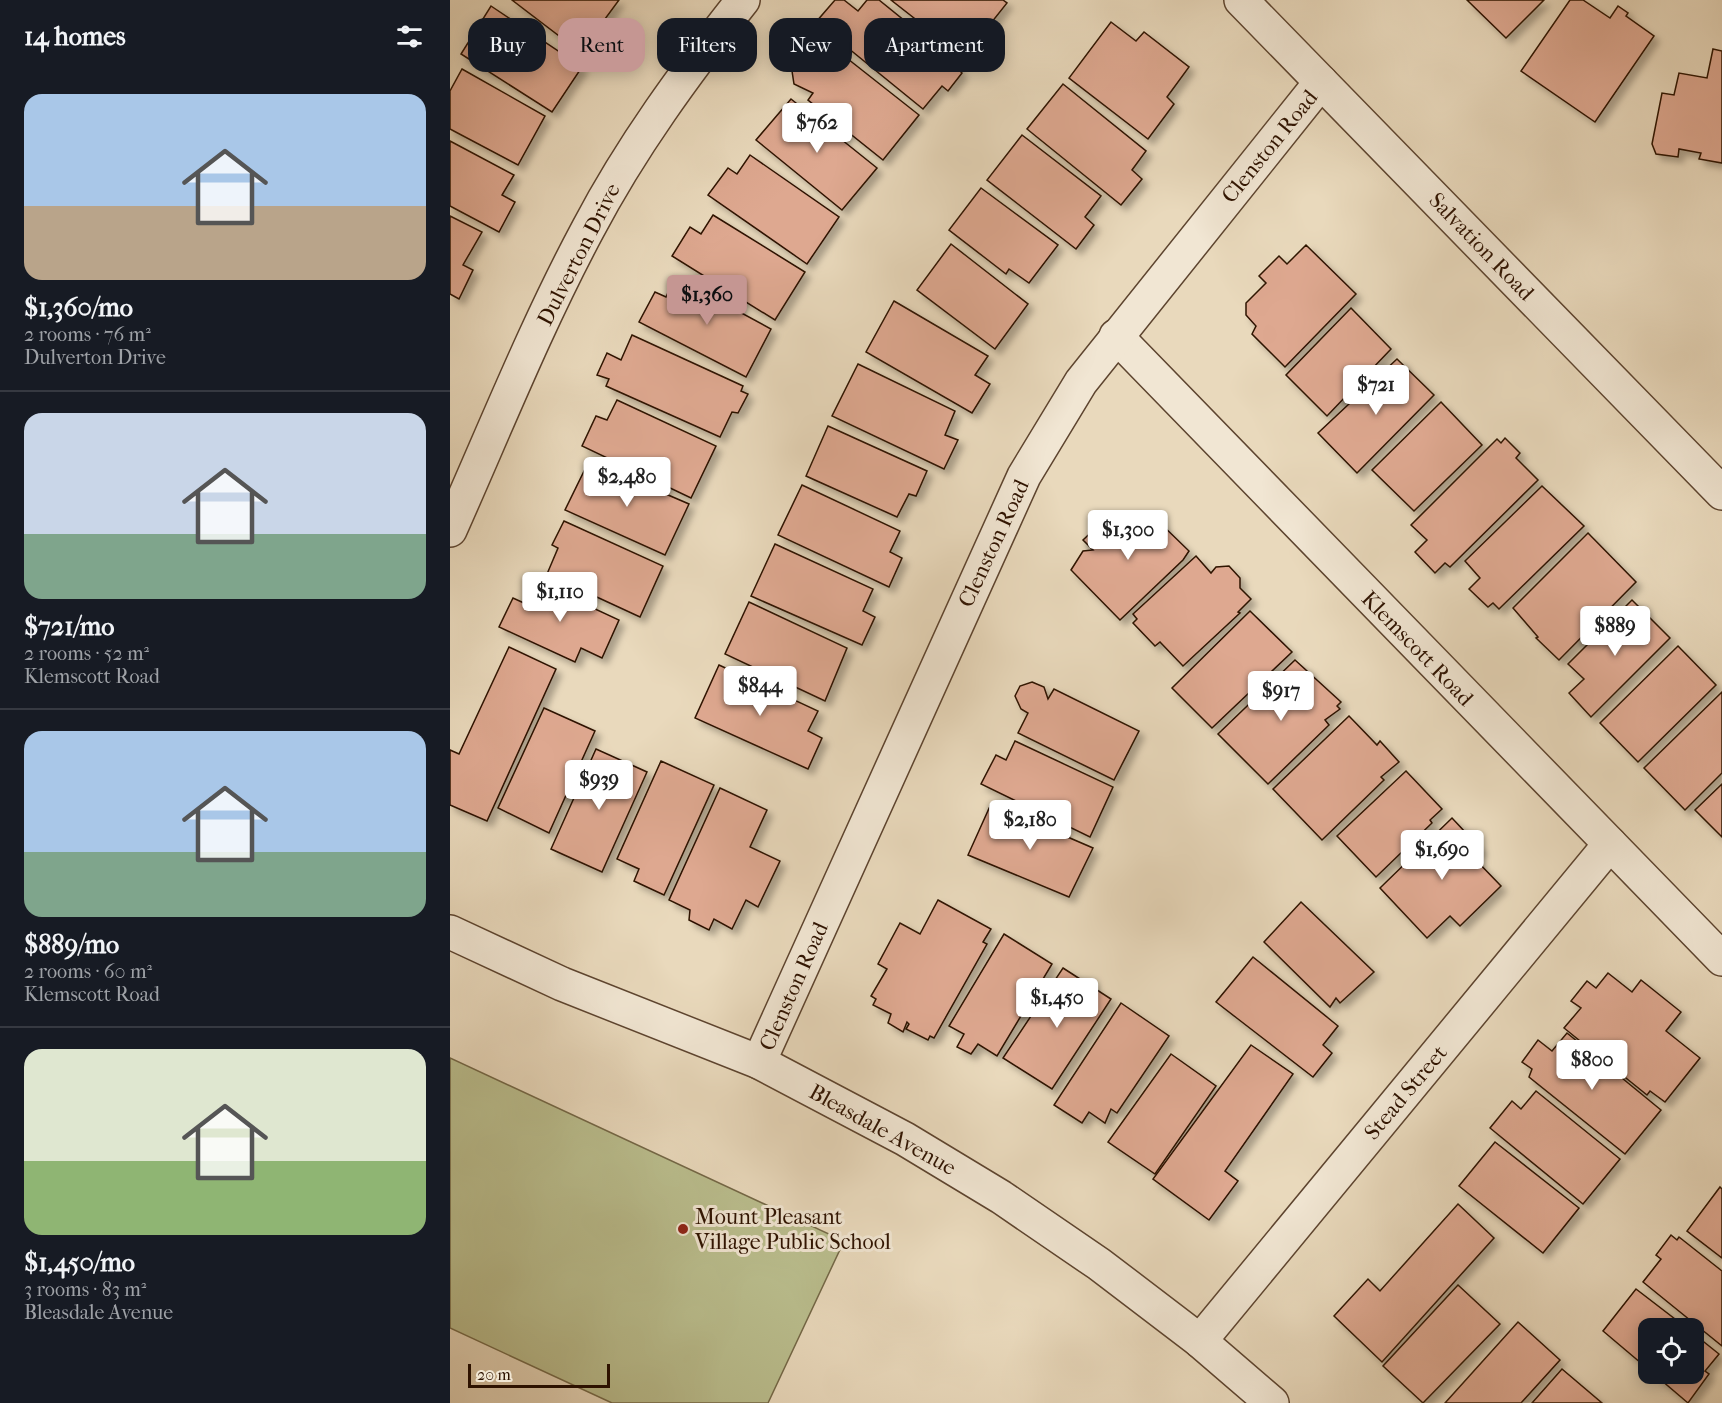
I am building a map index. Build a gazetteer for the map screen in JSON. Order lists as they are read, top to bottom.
{
  "streets": {
    "street": [
      "Clenston Road",
      "Salvation Road",
      "Dulverton Drive",
      "Klemscott Road",
      "Stead Street",
      "Bleasdale Avenue"
    ]
  },
  "crossings": [
    ["Clenston Road", "Salvation Road"],
    ["Clenston Road", "Klemscott Road"],
    ["Clenston Road", "Bleasdale Avenue"],
    ["Klemscott Road", "Stead Street"],
    ["Stead Street", "Bleasdale Avenue"]
  ],
  "places": ["Mount Pleasant Village Public School"],
  "scale_bar": "20 m",
  "page": {
    "heading": "14 homes",
    "chip": [
      "Buy",
      "Rent",
      "Filters",
      "New",
      "Apartment"
    ],
    "list": [
      {
        "name": "$1,360/mo",
        "note": "2 rooms · 76 m² · Dulverton Drive"
      },
      {
        "name": "$721/mo",
        "note": "2 rooms · 52 m² · Klemscott Road"
      },
      {
        "name": "$889/mo",
        "note": "2 rooms · 60 m² · Klemscott Road"
      },
      {
        "name": "$1,450/mo",
        "note": "3 rooms · 83 m² · Bleasdale Avenue"
      }
    ],
    "price": [
      "$762",
      "$1,360",
      "$721",
      "$2,480",
      "$1,300",
      "$1,110",
      "$889",
      "$844",
      "$917",
      "$939",
      "$2,180",
      "$1,690",
      "$1,450",
      "$800"
    ],
    "scale": "20 m"
  }
}
